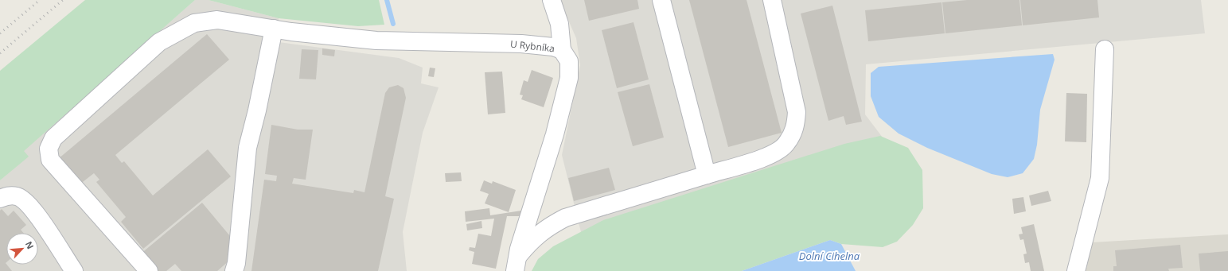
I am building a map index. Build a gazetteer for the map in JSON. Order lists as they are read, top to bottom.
{
  "streets": {
    "street": ["U Rybníka"]
  },
  "water": ["Dolní Cihelna"],
  "north": "top right"
}
